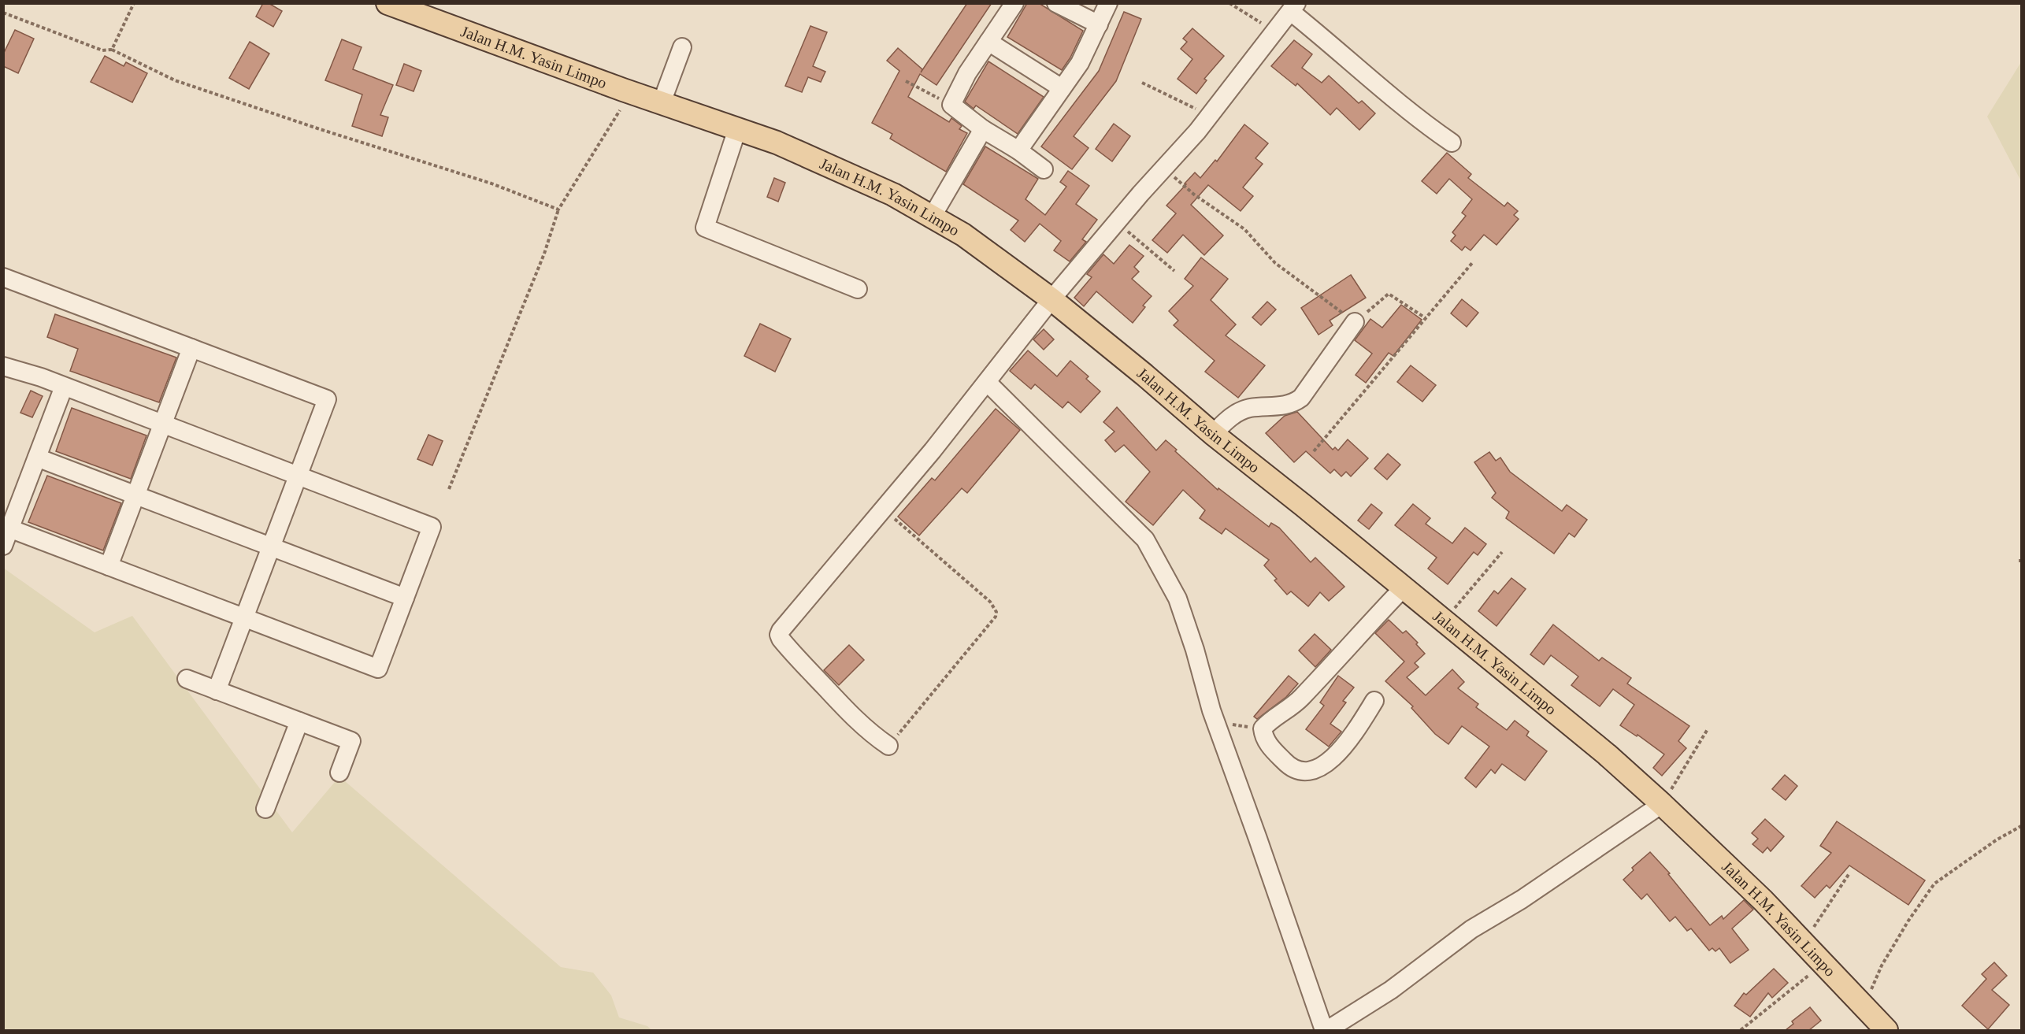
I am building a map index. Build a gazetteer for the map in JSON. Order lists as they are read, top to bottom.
{
  "streets": {
    "main road": ["Jalan H.M. Yasin Limpo"]
  }
}
